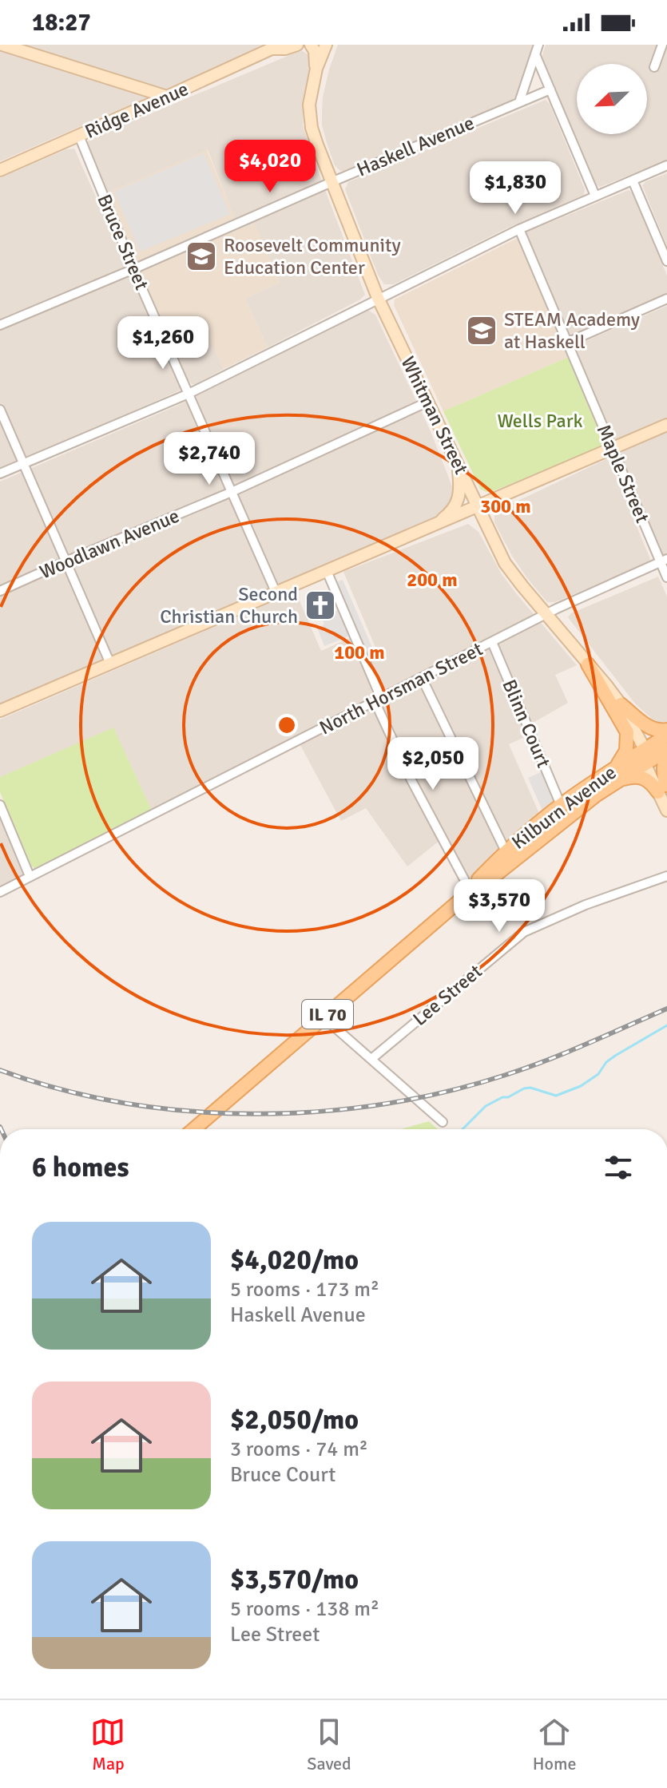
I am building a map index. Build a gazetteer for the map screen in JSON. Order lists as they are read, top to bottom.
{
  "streets": {
    "main road": [
      "Ridge Avenue",
      "Whitman Street",
      "Kilburn Avenue",
      "IL 70"
    ],
    "street": [
      "Haskell Avenue",
      "Bruce Street",
      "Maple Street",
      "Woodlawn Avenue",
      "North Horsman Street",
      "Blinn Court",
      "Lee Street"
    ]
  },
  "crossings": [
    ["Ridge Avenue", "Bruce Street"],
    ["Haskell Avenue", "Bruce Street"],
    ["Haskell Avenue", "Whitman Street"],
    ["Bruce Street", "Woodlawn Avenue"],
    ["Whitman Street", "Woodlawn Avenue"],
    ["Whitman Street", "North Horsman Street"],
    ["Whitman Street", "Kilburn Avenue"],
    ["Maple Street", "North Horsman Street"],
    ["North Horsman Street", "Blinn Court"],
    ["Blinn Court", "Kilburn Avenue"]
  ],
  "parks": ["Wells Park"],
  "places": {
    "school or university": ["Roosevelt Community Education Center", "STEAM Academy at Haskell"],
    "church": ["Second Christian Church"]
  },
  "north": "bottom left",
  "page": {
    "status": "18:27",
    "price": [
      "$4,020",
      "$1,830",
      "$1,260",
      "$2,740",
      "$2,050",
      "$3,570"
    ],
    "heading": "6 homes",
    "list": [
      {
        "name": "$4,020/mo",
        "note": "5 rooms · 173 m² · Haskell Avenue"
      },
      {
        "name": "$2,050/mo",
        "note": "3 rooms · 74 m² · Bruce Court"
      },
      {
        "name": "$3,570/mo",
        "note": "5 rooms · 138 m² · Lee Street"
      }
    ],
    "tabs": ["Map", "Saved", "Home"]
  },
  "rings": ["300 m", "200 m", "100 m"]
}
